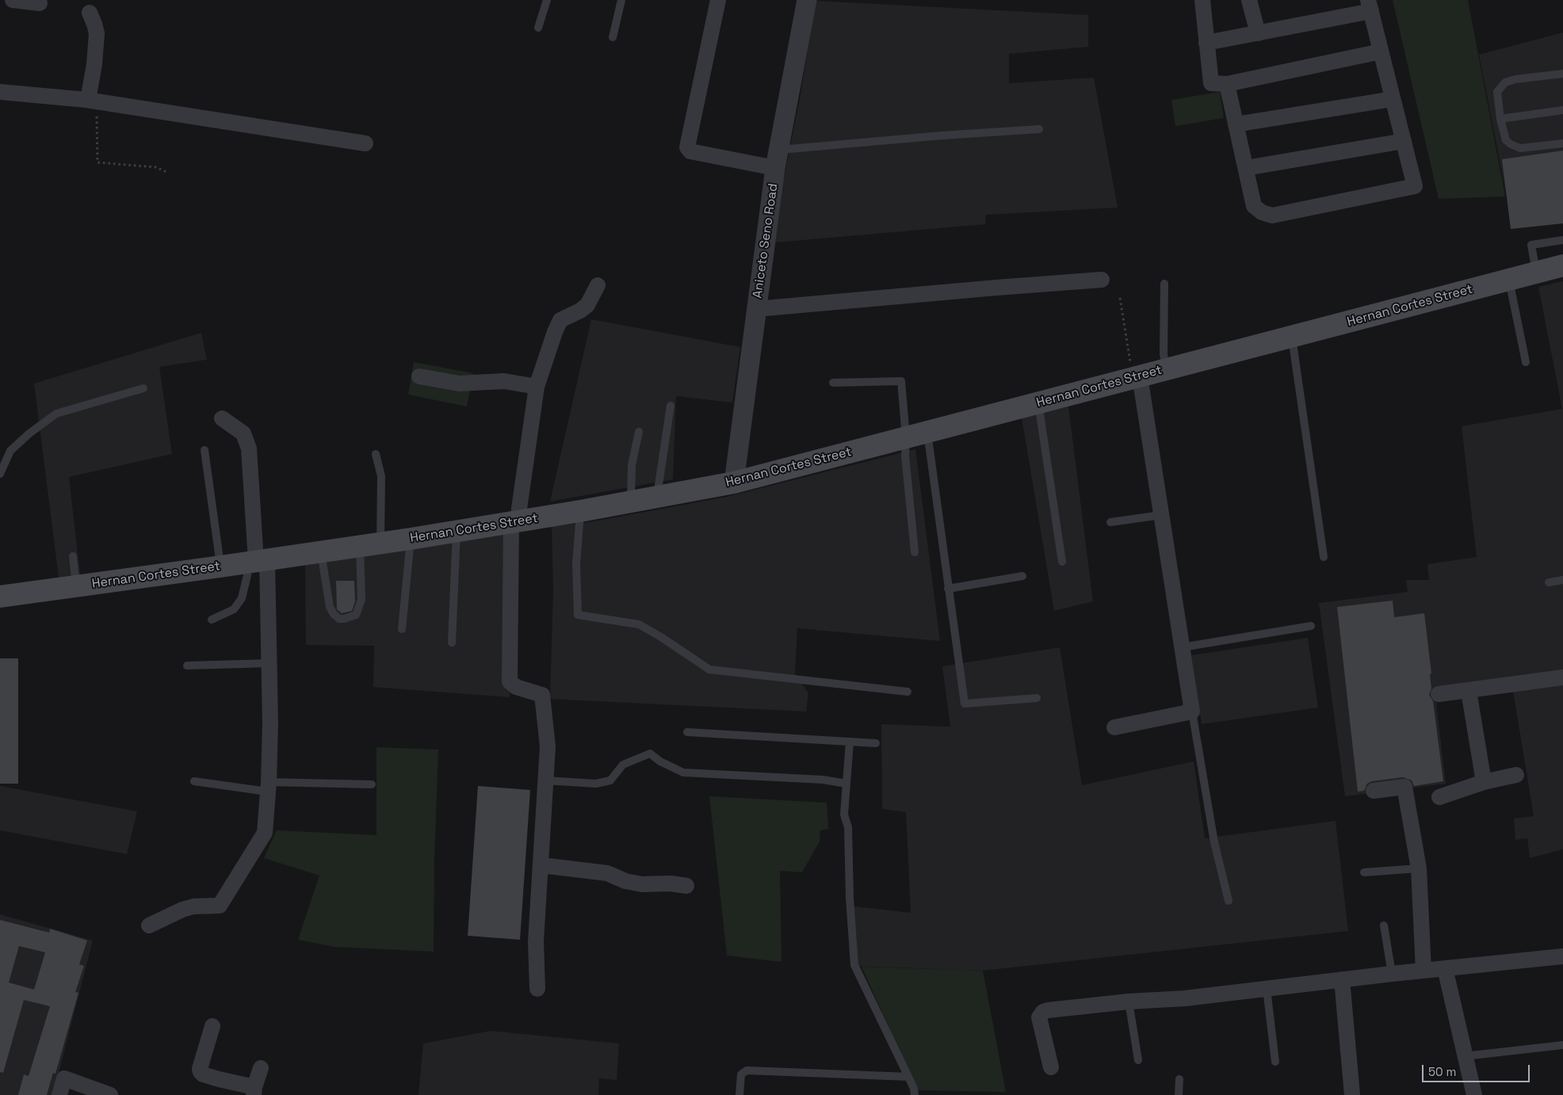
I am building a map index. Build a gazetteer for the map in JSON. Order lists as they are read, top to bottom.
{
  "streets": {
    "main road": ["Hernan Cortes Street"],
    "street": ["Aniceto Seno Road"]
  },
  "crossings": [
    ["Aniceto Seno Road", "Hernan Cortes Street"]
  ],
  "scale_bar": "50 m"
}
